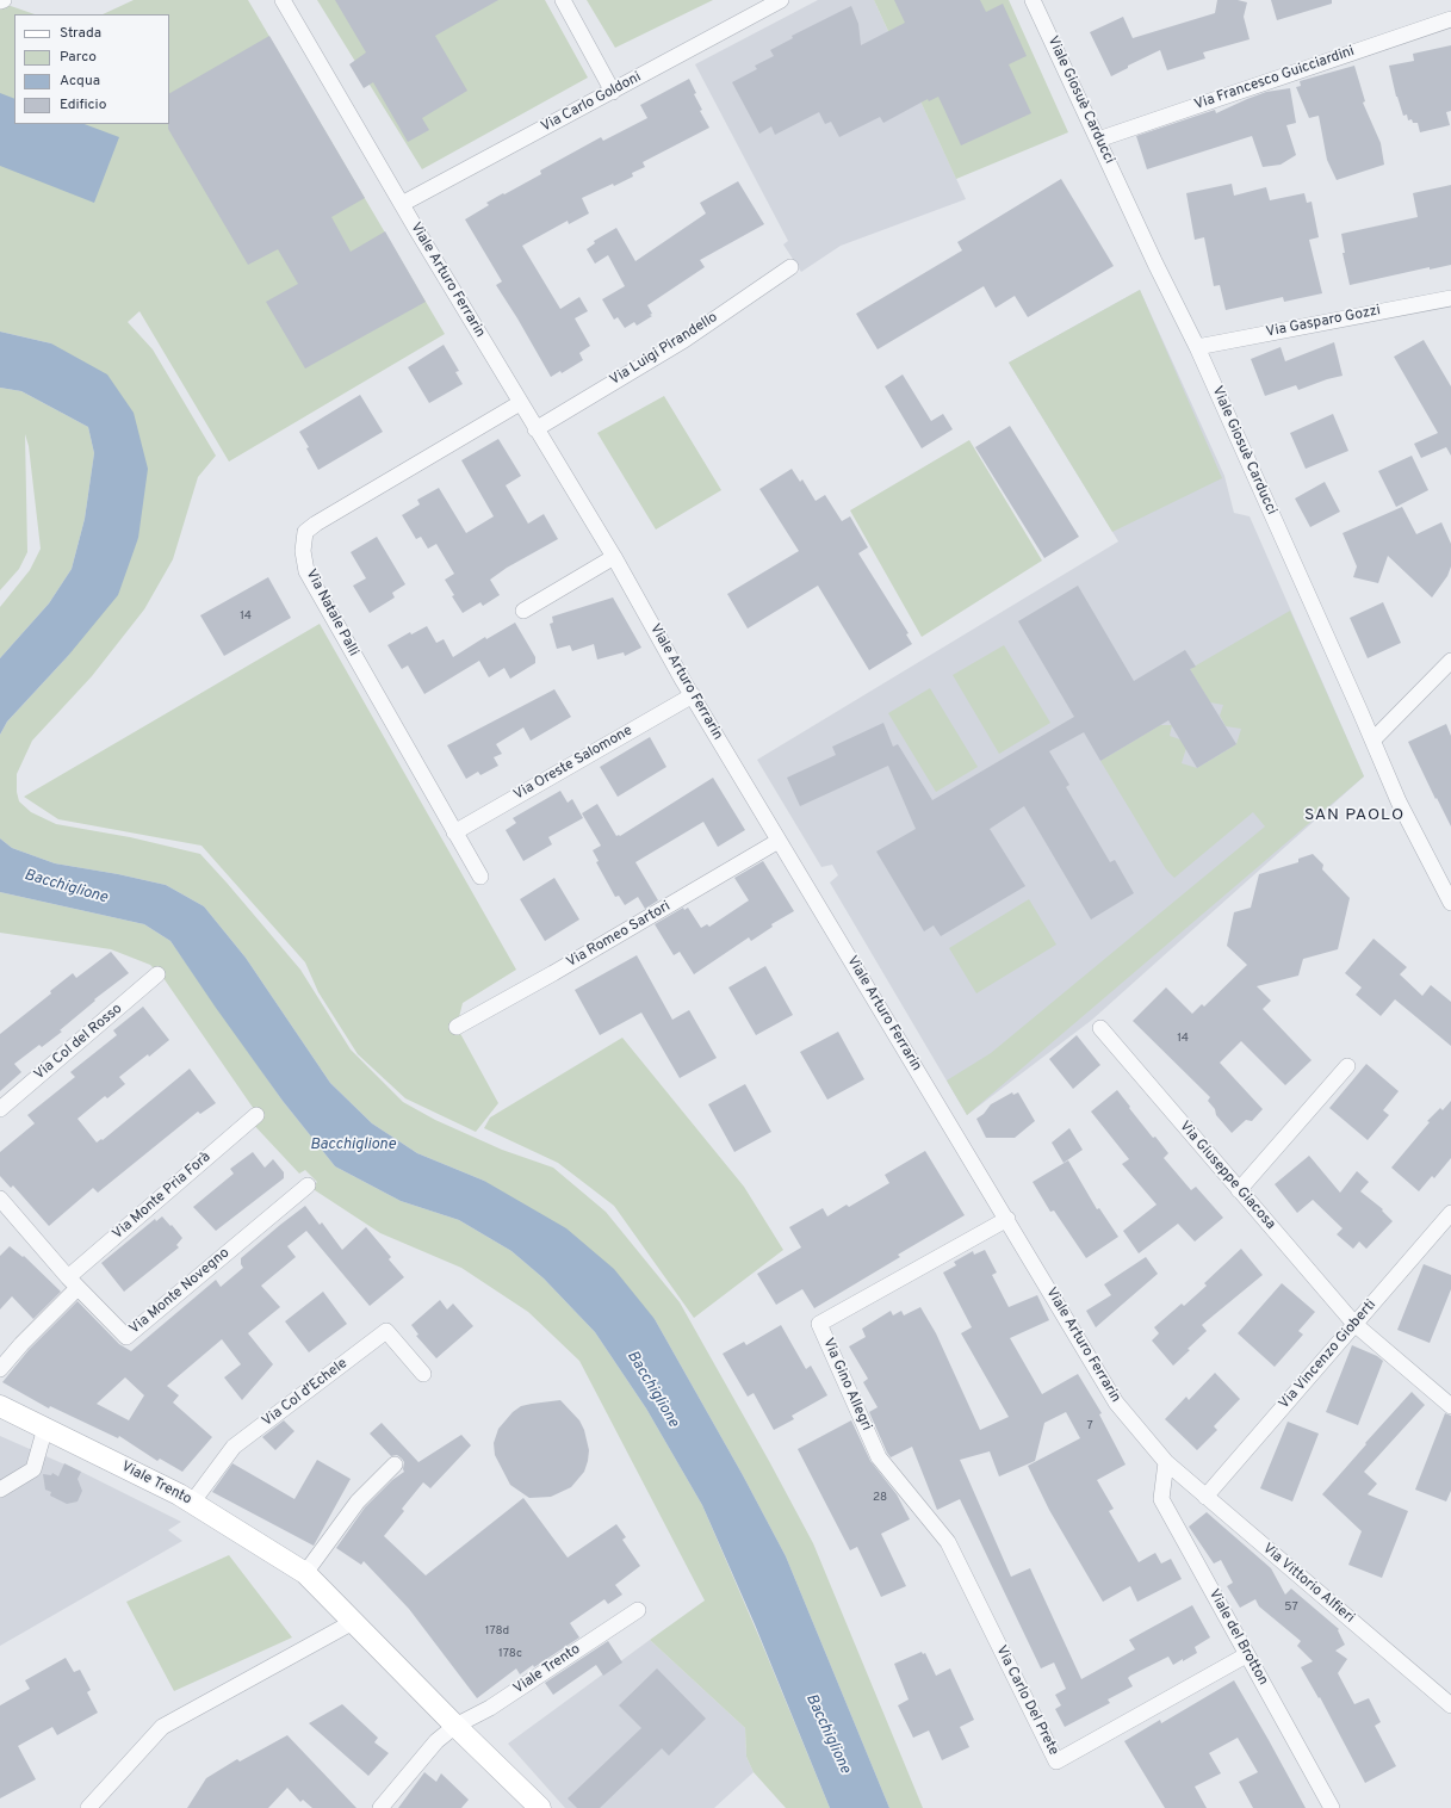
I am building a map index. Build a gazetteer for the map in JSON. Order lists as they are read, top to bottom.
{
  "streets": {
    "main road": ["Viale Trento"],
    "street": [
      "Via Francesco Guicciardini",
      "Viale Giosuè Carducci",
      "Via Carlo Goldoni",
      "Viale Arturo Ferrarin",
      "Via Gasparo Gozzi",
      "Via Luigi Pirandello",
      "Via Natale Palli",
      "Via Oreste Salomone",
      "Via Romeo Sartori",
      "Via Col del Rosso",
      "Via Giuseppe Giacosa",
      "Via Monte Pria Forà",
      "Via Monte Novegno",
      "Via Vincenzo Gioberti",
      "Via Gino Allegri",
      "Via Col d'Echele",
      "Via Vittorio Alfieri",
      "Viale del Brotton",
      "Via Carlo Del Prete"
    ]
  },
  "crossings": [
    ["Via Francesco Guicciardini", "Viale Giosuè Carducci"],
    ["Viale Giosuè Carducci", "Via Gasparo Gozzi"],
    ["Via Carlo Goldoni", "Viale Arturo Ferrarin"],
    ["Viale Arturo Ferrarin", "Via Luigi Pirandello"],
    ["Viale Arturo Ferrarin", "Via Natale Palli"],
    ["Viale Arturo Ferrarin", "Via Oreste Salomone"],
    ["Viale Arturo Ferrarin", "Via Romeo Sartori"],
    ["Viale Arturo Ferrarin", "Via Gino Allegri"],
    ["Viale Arturo Ferrarin", "Via Vittorio Alfieri"],
    ["Viale Arturo Ferrarin", "Viale del Brotton"],
    ["Via Natale Palli", "Via Oreste Salomone"],
    ["Via Giuseppe Giacosa", "Via Vincenzo Gioberti"],
    ["Via Monte Pria Forà", "Via Monte Novegno"],
    ["Via Vincenzo Gioberti", "Via Vittorio Alfieri"],
    ["Via Gino Allegri", "Via Carlo Del Prete"],
    ["Via Col d'Echele", "Viale Trento"],
    ["Via Vittorio Alfieri", "Viale del Brotton"],
    ["Viale del Brotton", "Via Carlo Del Prete"]
  ],
  "districts": ["SAN PAOLO"],
  "water": ["Bacchiglione"],
  "house_numbers": [
    "14",
    "14",
    "7",
    "28",
    "57",
    "178d",
    "178c"
  ],
  "legend": [
    "Strada",
    "Parco",
    "Acqua",
    "Edificio"
  ]
}
